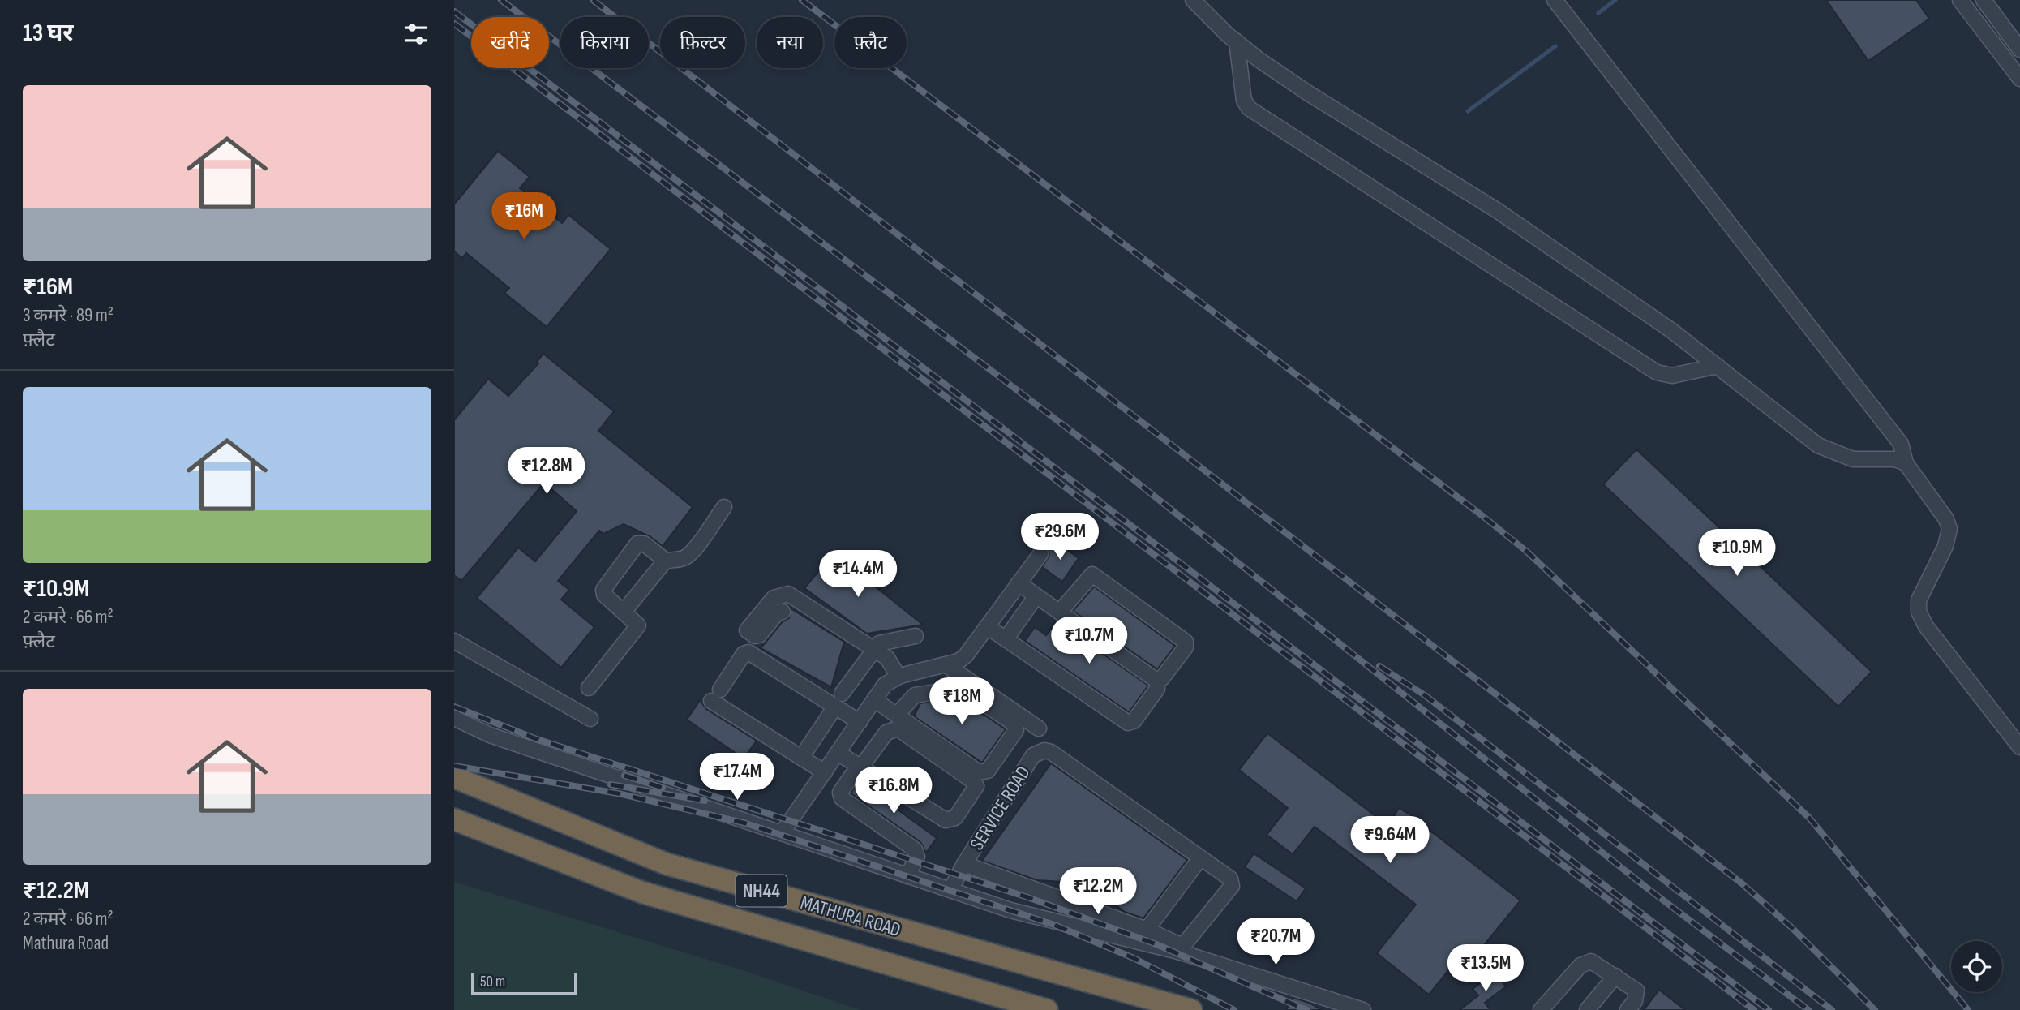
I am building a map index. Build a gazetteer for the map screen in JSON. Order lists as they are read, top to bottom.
{
  "streets": {
    "highway": ["NH44", "MATHURA ROAD"],
    "street": ["SERVICE ROAD"]
  },
  "scale_bar": "50 m",
  "page": {
    "heading": "13 घर",
    "chip": [
      "खरीदें",
      "किराया",
      "फ़िल्टर",
      "नया",
      "फ़्लैट"
    ],
    "list": [
      {
        "name": "₹16M",
        "note": "3 कमरे · 89 m² · फ़्लैट"
      },
      {
        "name": "₹10.9M",
        "note": "2 कमरे · 66 m² · फ़्लैट"
      },
      {
        "name": "₹12.2M",
        "note": "2 कमरे · 66 m² · Mathura Road"
      }
    ],
    "price": [
      "₹16M",
      "₹12.8M",
      "₹29.6M",
      "₹10.9M",
      "₹14.4M",
      "₹10.7M",
      "₹18M",
      "₹17.4M",
      "₹16.8M",
      "₹9.64M",
      "₹12.2M",
      "₹20.7M",
      "₹13.5M"
    ],
    "scale": "50 m"
  }
}
